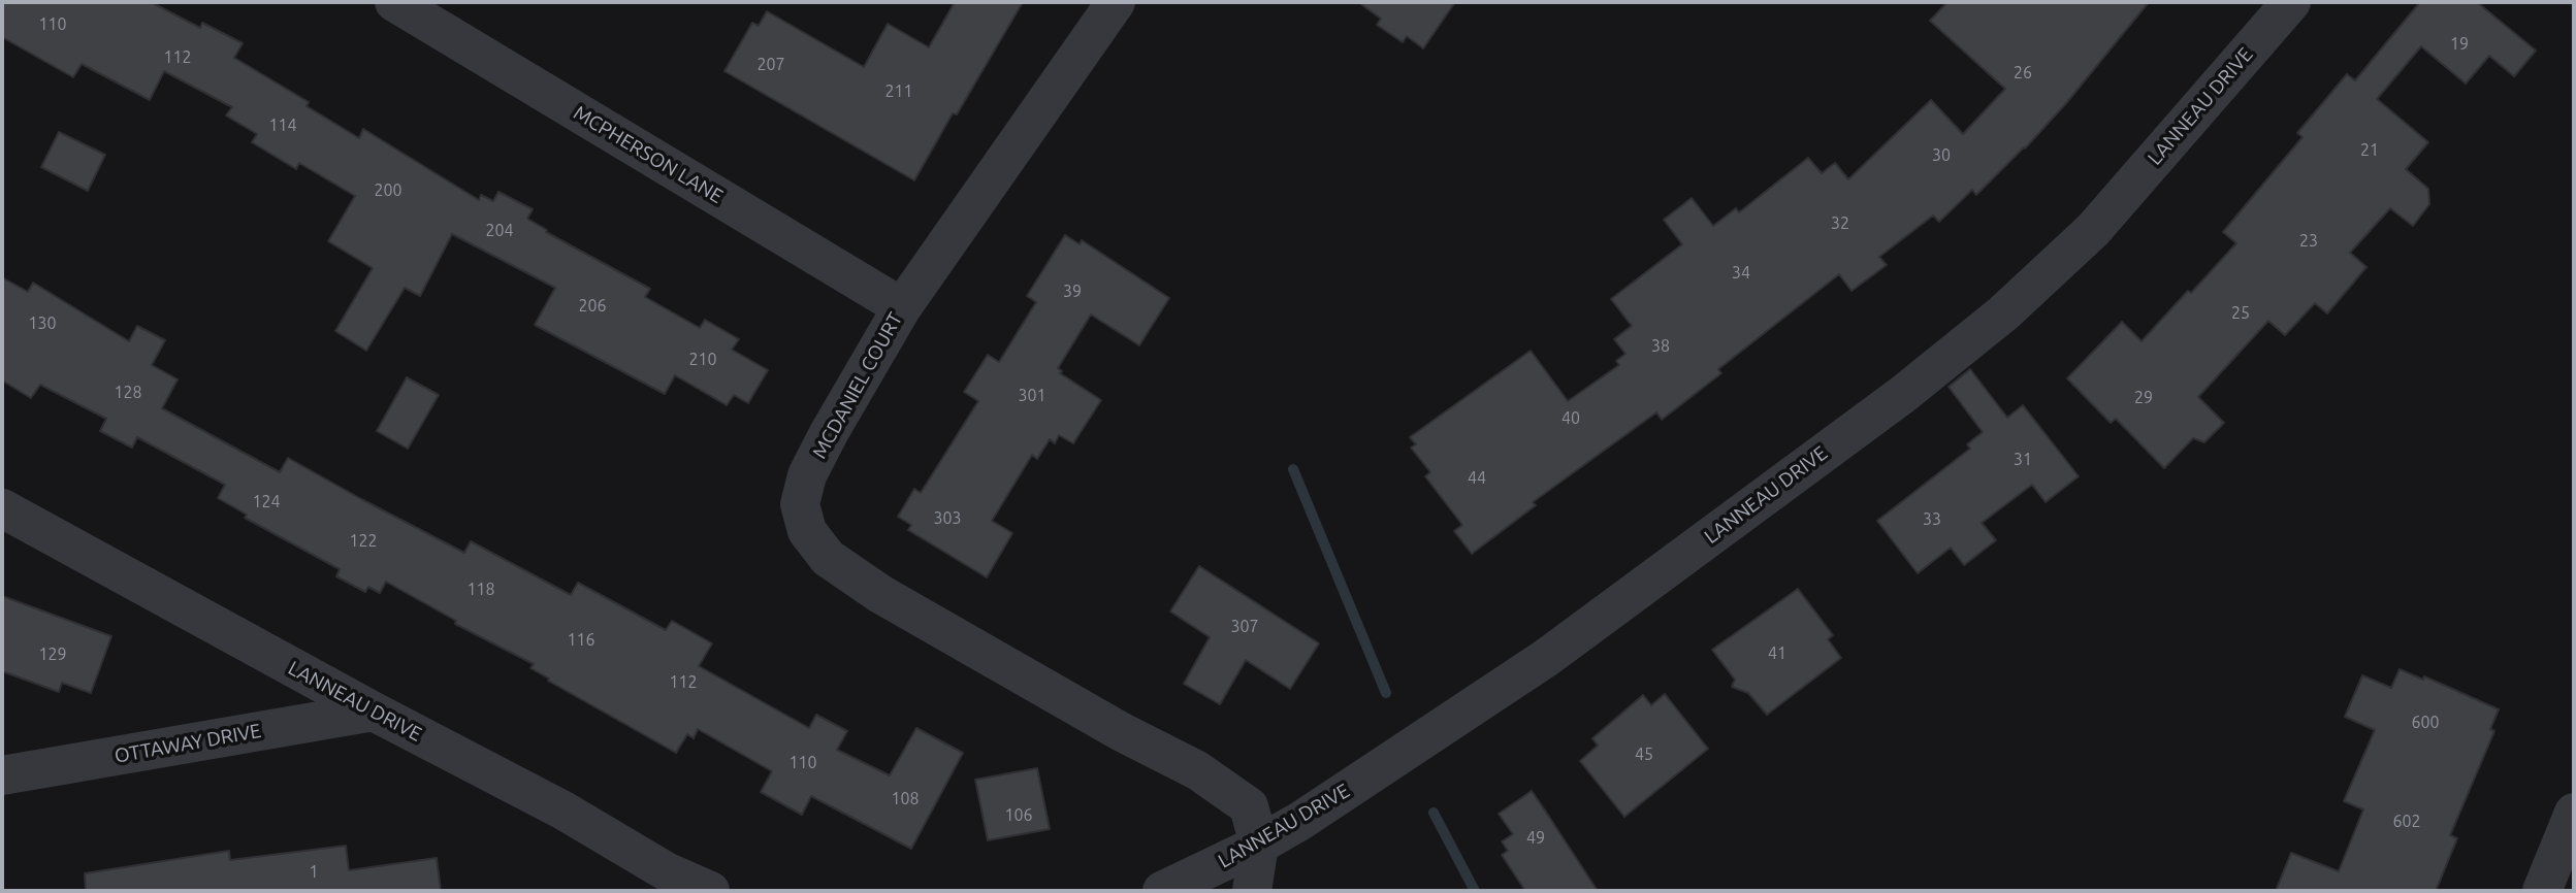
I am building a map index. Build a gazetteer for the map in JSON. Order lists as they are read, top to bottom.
{
  "streets": {
    "street": [
      "LANNEAU DRIVE",
      "MCPHERSON LANE",
      "MCDANIEL COURT",
      "OTTAWAY DRIVE"
    ]
  },
  "crossings": [
    ["LANNEAU DRIVE", "MCDANIEL COURT"],
    ["LANNEAU DRIVE", "OTTAWAY DRIVE"],
    ["MCPHERSON LANE", "MCDANIEL COURT"]
  ],
  "house_numbers": [
    "110",
    "19",
    "112",
    "207",
    "26",
    "211",
    "114",
    "21",
    "30",
    "200",
    "32",
    "204",
    "23",
    "34",
    "39",
    "206",
    "25",
    "130",
    "38",
    "210",
    "128",
    "301",
    "29",
    "40",
    "31",
    "44",
    "124",
    "303",
    "33",
    "122",
    "118",
    "307",
    "116",
    "41",
    "129",
    "112",
    "600",
    "45",
    "110",
    "108",
    "106",
    "602",
    "49",
    "1"
  ]
}
